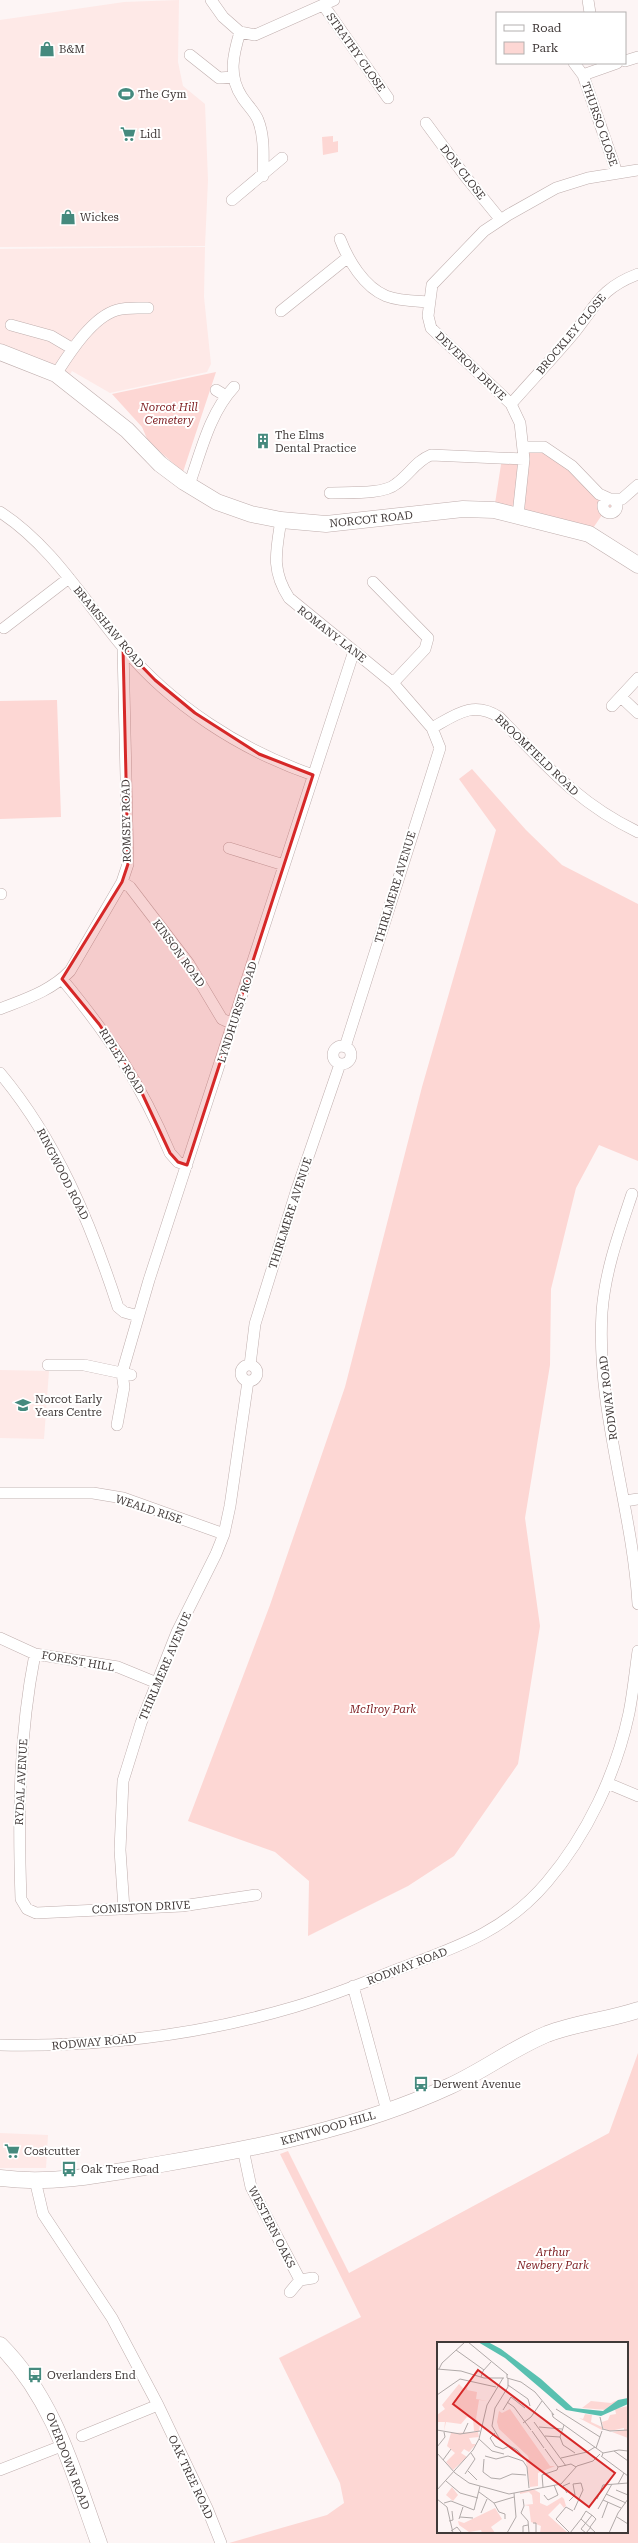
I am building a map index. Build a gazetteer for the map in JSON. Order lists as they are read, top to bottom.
{
  "streets": {
    "street": [
      "STRATHY CLOSE",
      "THURSO CLOSE",
      "DON CLOSE",
      "BROCKLEY CLOSE",
      "DEVERON DRIVE",
      "NORCOT ROAD",
      "BRAMSHAW ROAD",
      "ROMANY LANE",
      "BROOMFIELD ROAD",
      "ROMSEY ROAD",
      "THIRLMERE AVENUE",
      "KINSON ROAD",
      "LYNDHURST ROAD",
      "RIPLEY ROAD",
      "RINGWOOD ROAD",
      "RODWAY ROAD",
      "WEALD RISE",
      "FOREST HILL",
      "RYDAL AVENUE",
      "CONISTON DRIVE",
      "KENTWOOD HILL",
      "WESTERN OAKS",
      "OVERDOWN ROAD",
      "OAK TREE ROAD"
    ]
  },
  "crossings": [
    ["THURSO CLOSE", "DEVERON DRIVE"],
    ["DON CLOSE", "DEVERON DRIVE"],
    ["BROCKLEY CLOSE", "DEVERON DRIVE"],
    ["NORCOT ROAD", "ROMANY LANE"],
    ["BRAMSHAW ROAD", "ROMSEY ROAD"],
    ["BRAMSHAW ROAD", "LYNDHURST ROAD"],
    ["ROMANY LANE", "BROOMFIELD ROAD"],
    ["ROMANY LANE", "THIRLMERE AVENUE"],
    ["ROMANY LANE", "LYNDHURST ROAD"],
    ["BROOMFIELD ROAD", "THIRLMERE AVENUE"],
    ["ROMSEY ROAD", "KINSON ROAD"],
    ["ROMSEY ROAD", "RIPLEY ROAD"],
    ["THIRLMERE AVENUE", "WEALD RISE"],
    ["THIRLMERE AVENUE", "FOREST HILL"],
    ["THIRLMERE AVENUE", "CONISTON DRIVE"],
    ["KINSON ROAD", "LYNDHURST ROAD"],
    ["LYNDHURST ROAD", "RIPLEY ROAD"],
    ["LYNDHURST ROAD", "RINGWOOD ROAD"],
    ["FOREST HILL", "RYDAL AVENUE"],
    ["RYDAL AVENUE", "CONISTON DRIVE"],
    ["KENTWOOD HILL", "WESTERN OAKS"],
    ["KENTWOOD HILL", "OAK TREE ROAD"]
  ],
  "parks": ["Norcot Hill Cemetery", "McIlroy Park", "Arthur Newbery Park"],
  "places": {
    "shop": ["B&M", "Wickes"],
    "sports": ["The Gym"],
    "supermarket": ["Lidl", "Costcutter"],
    "building": ["The Elms Dental Practice"],
    "school or university": ["Norcot Early Years Centre"],
    "bus stop": ["Derwent Avenue", "Oak Tree Road", "Overlanders End"]
  },
  "legend": ["Road", "Park"]
}
